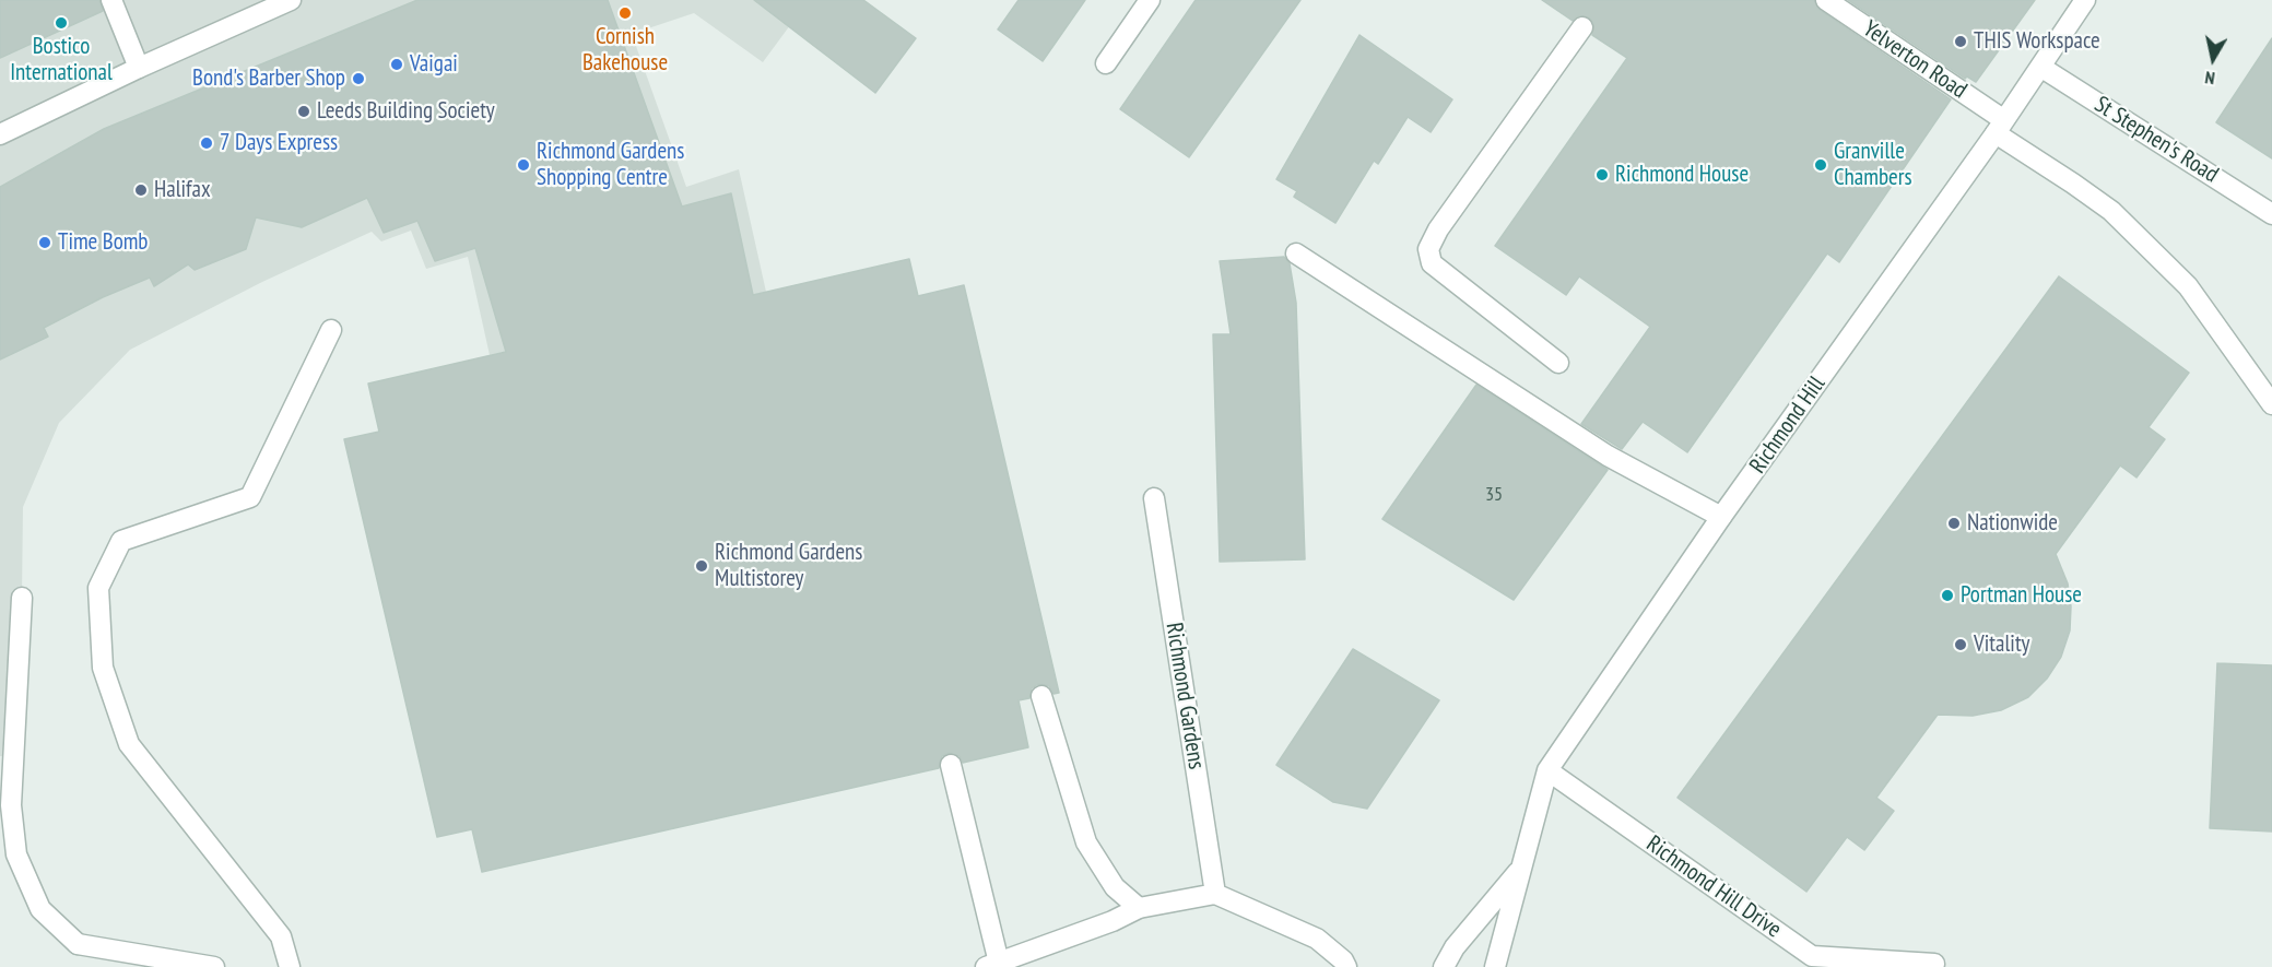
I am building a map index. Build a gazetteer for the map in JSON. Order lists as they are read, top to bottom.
{
  "streets": {
    "street": [
      "Yelverton Road",
      "St Stephen's Road",
      "Richmond Hill",
      "Richmond Gardens",
      "Richmond Hill Drive"
    ]
  },
  "crossings": [
    ["Yelverton Road", "Richmond Hill"],
    ["St Stephen's Road", "Richmond Hill"],
    ["Richmond Hill", "Richmond Hill Drive"]
  ],
  "places": [
    "Cornish Bakehouse",
    "Bostico International",
    "THIS Workspace",
    "Vaigai",
    "Bond's Barber Shop",
    "Leeds Building Society",
    "7 Days Express",
    "Richmond Gardens Shopping Centre",
    "Granville Chambers",
    "Richmond House",
    "Halifax",
    "Time Bomb",
    "Nationwide",
    "Richmond Gardens Multistorey",
    "Portman House",
    "Vitality"
  ],
  "house_numbers": ["35"],
  "north": "bottom"
}
